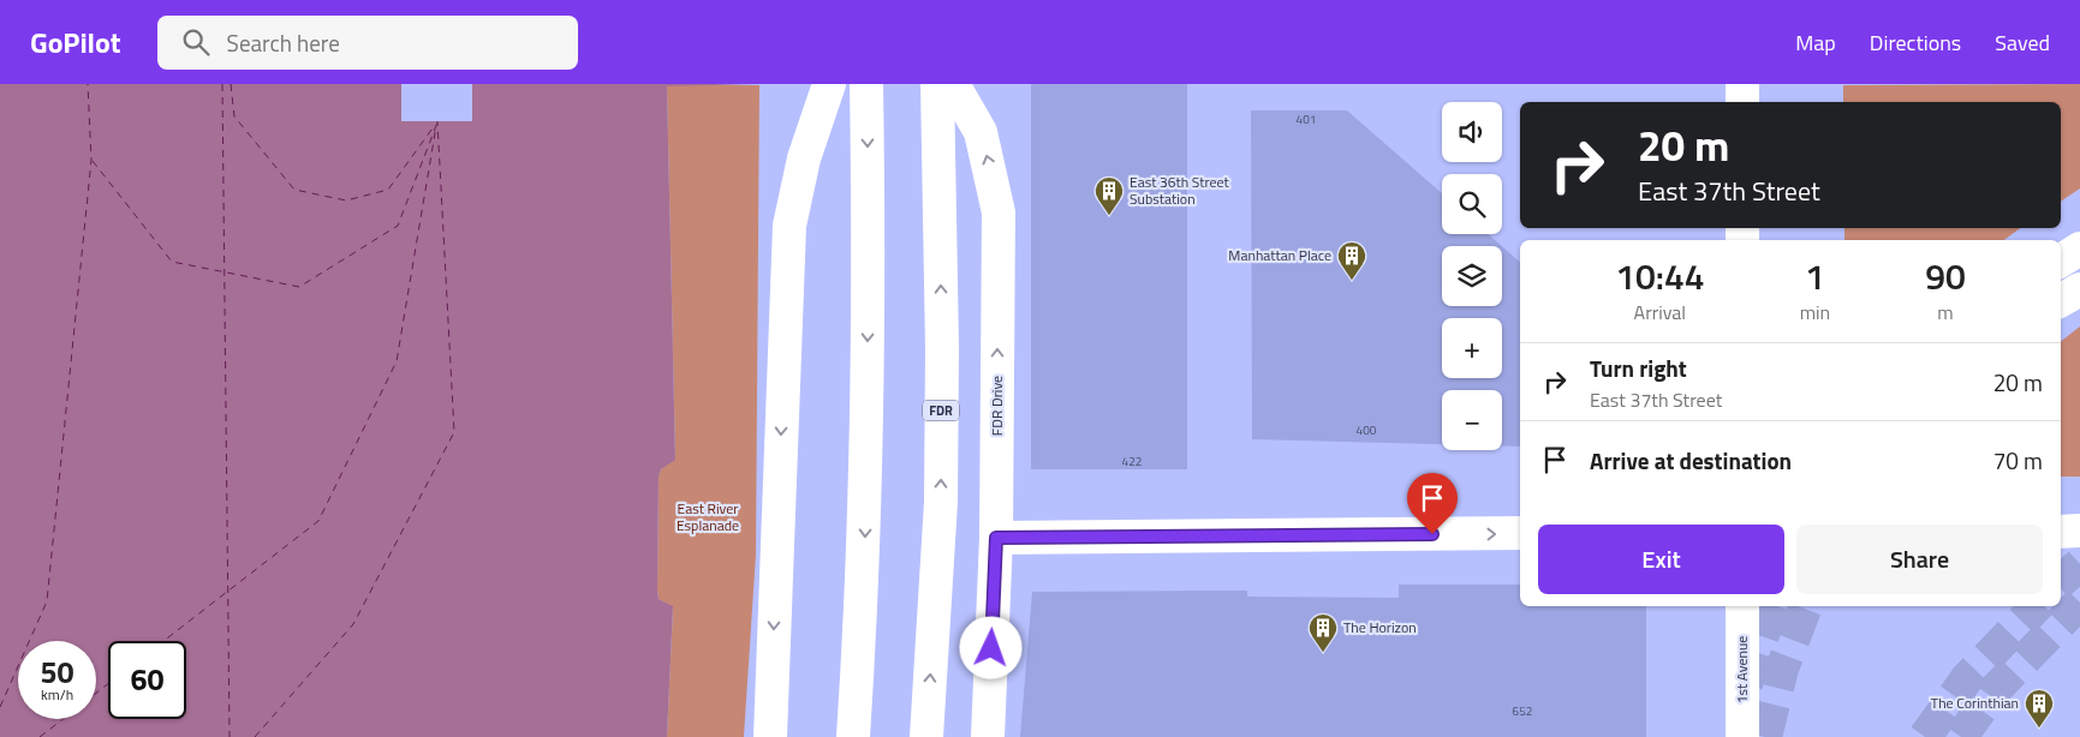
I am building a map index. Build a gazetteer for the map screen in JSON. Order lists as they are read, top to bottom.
{
  "streets": {
    "main road": ["FDR Drive", "FDR", "1st Avenue"]
  },
  "parks": ["East River Esplanade"],
  "places": {
    "building": [
      "East 36th Street Substation",
      "Manhattan Place",
      "The Horizon",
      "The Corinthian"
    ]
  },
  "house_numbers": [
    "401",
    "400",
    "422",
    "652"
  ],
  "page": {
    "header": "GoPilot",
    "search": "Search here",
    "nav": ["Map", "Directions", "Saved"],
    "map_buttons": ["+", "−"],
    "turn": ["20 m", "East 37th Street"],
    "eta": [
      "10:44",
      "Arrival",
      "1",
      "min",
      "90",
      "m"
    ],
    "list": [
      {
        "name": "Turn right",
        "note": "East 37th Street",
        "value": "20 m"
      },
      {
        "name": "Arrive at destination",
        "value": "70 m"
      }
    ],
    "buttons": ["Exit", "Share"],
    "speed": "50 km/h",
    "limit": "60"
  }
}
